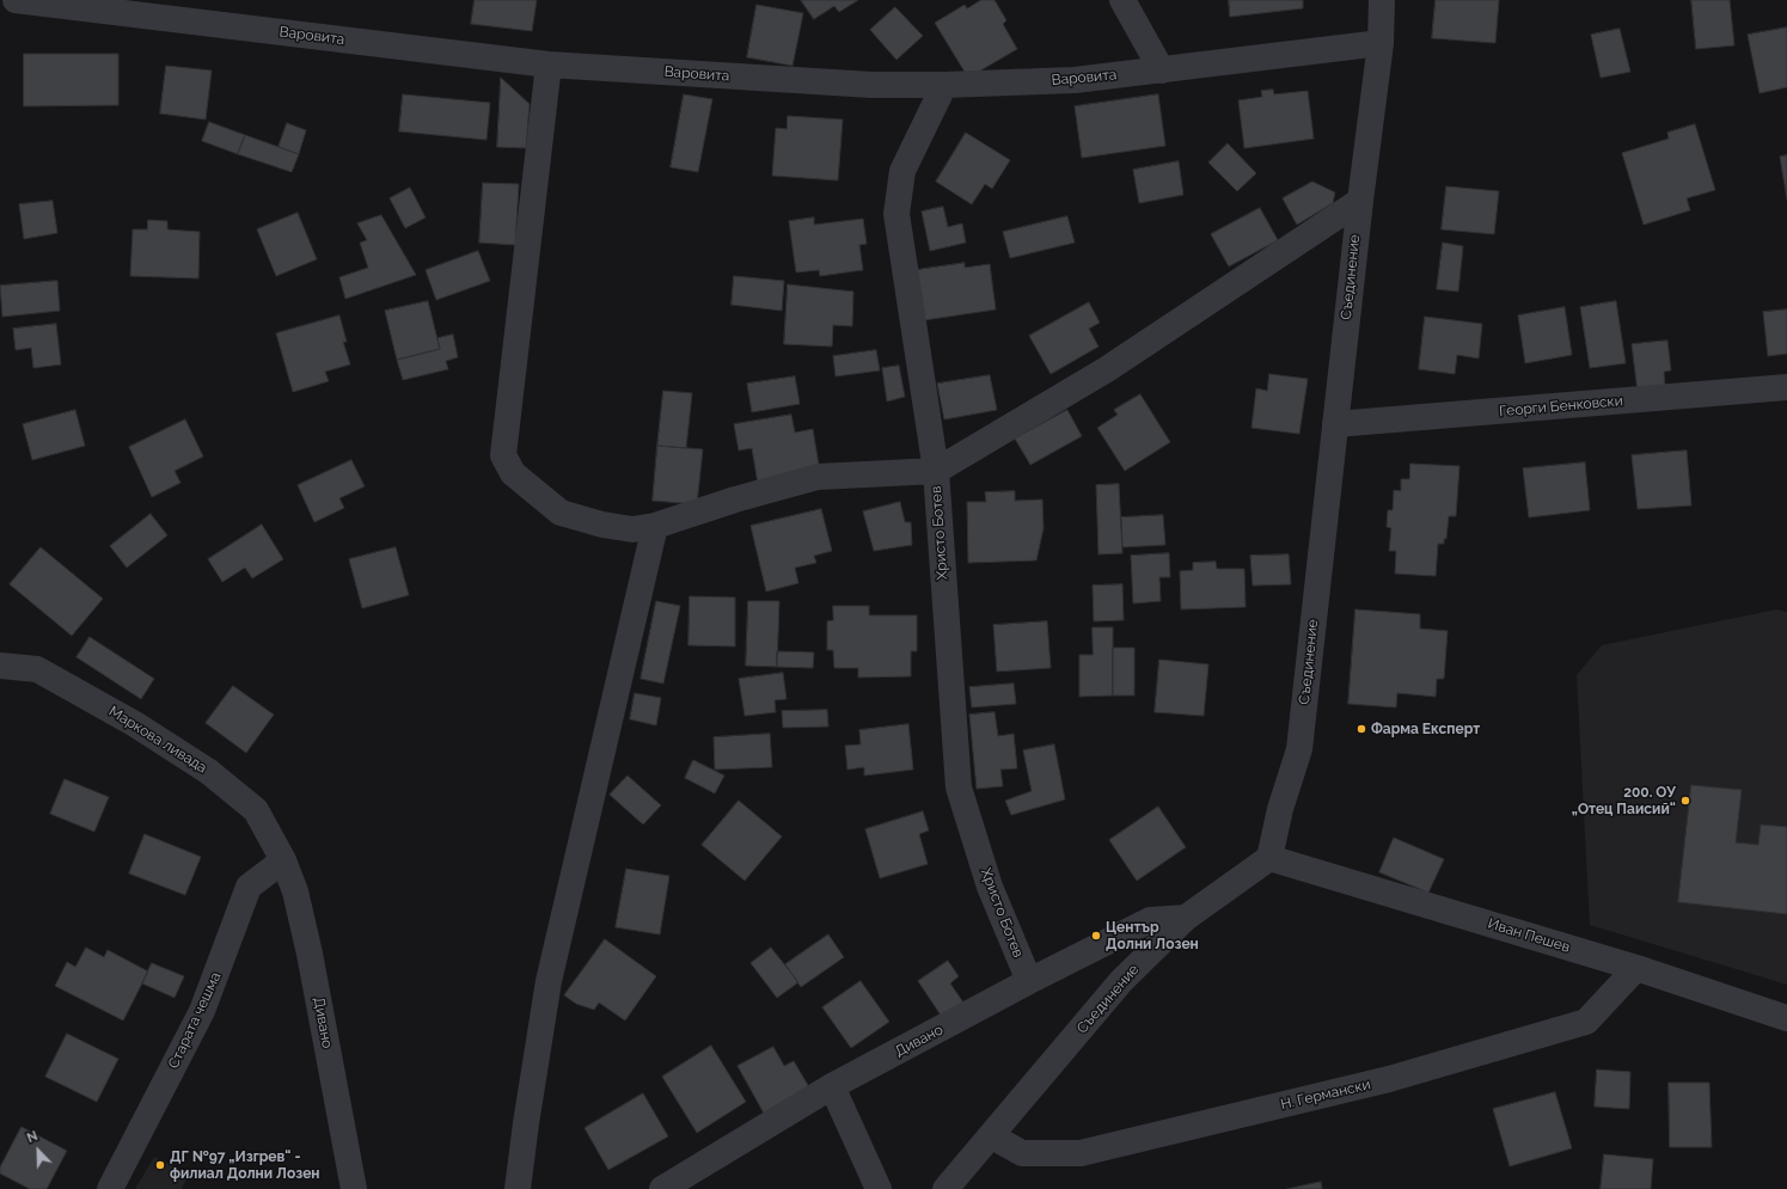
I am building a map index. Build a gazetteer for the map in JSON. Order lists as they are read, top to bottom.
{
  "streets": {
    "street": [
      "Варовита",
      "Съединение",
      "Георги Бенковски",
      "Христо Ботев",
      "Маркова ливада",
      "Иван Пешев",
      "Старата чешма",
      "Дивано",
      "Н. Германски"
    ]
  },
  "crossings": [
    ["Варовита", "Съединение"],
    ["Варовита", "Христо Ботев"],
    ["Съединение", "Георги Бенковски"],
    ["Съединение", "Иван Пешев"],
    ["Съединение", "Дивано"],
    ["Съединение", "Н. Германски"],
    ["Христо Ботев", "Дивано"],
    ["Маркова ливада", "Старата чешма"],
    ["Маркова ливада", "Дивано"],
    ["Иван Пешев", "Н. Германски"],
    ["Старата чешма", "Дивано"]
  ],
  "places": [
    "Фарма Експерт",
    "200. ОУ „Отец Паисий“",
    "Център Долни Лозен",
    "ДГ №97 „Изгрев“ - филиал Долни Лозен"
  ],
  "north": "top left"
}
